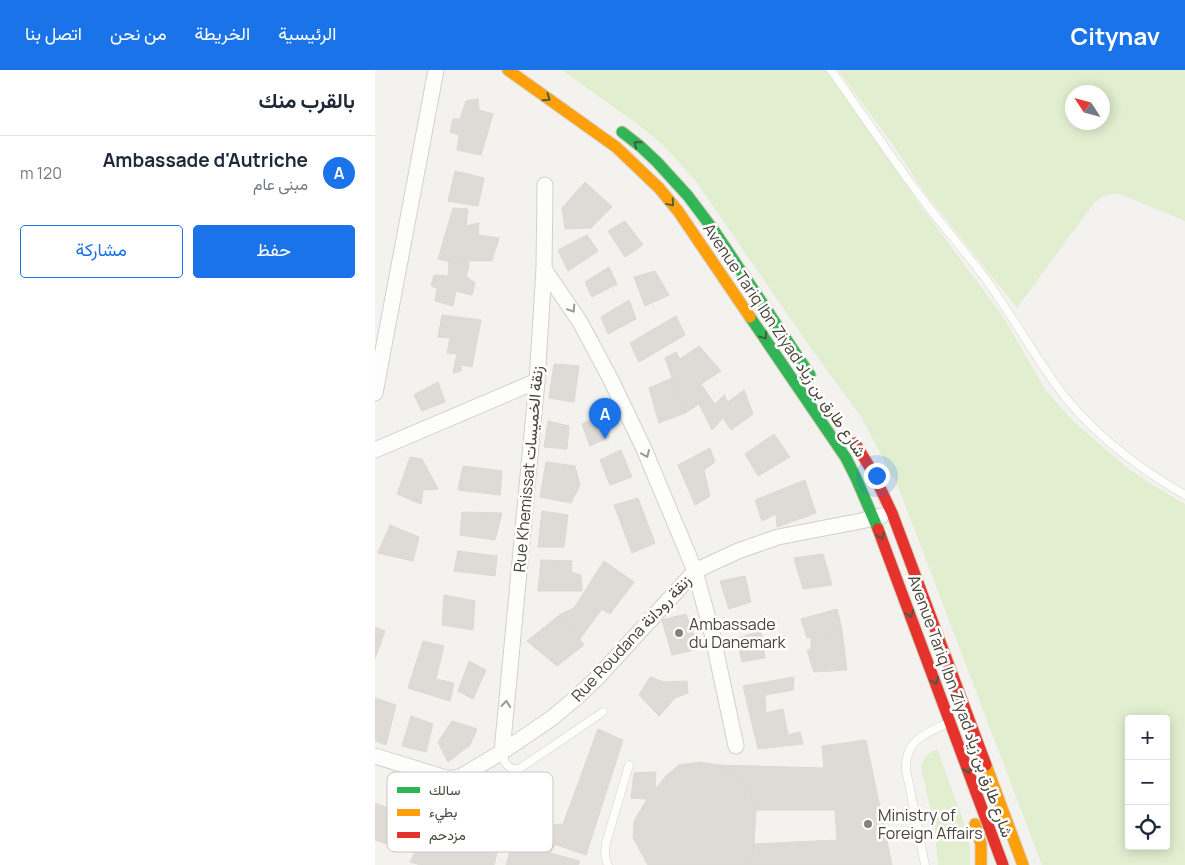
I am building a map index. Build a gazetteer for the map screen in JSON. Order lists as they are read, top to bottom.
{
  "streets": {
    "main road": ["Avenue Tariq Ibn Ziyad شارع طارق بن زياد"],
    "street": ["Rue Khemissat زنقة الخميسات", "Rue Roudana زنقة رودانة"]
  },
  "crossings": [
    ["Avenue Tariq Ibn Ziyad شارع طارق بن زياد", "Rue Roudana زنقة رودانة"],
    ["Rue Khemissat زنقة الخميسات", "Rue Roudana زنقة رودانة"]
  ],
  "one_way": ["Rue Khemissat زنقة الخميسات"],
  "places": ["Ambassade du Danemark", "Ministry of Foreign Affairs"],
  "legend": ["سالك", "بطيء", "مزدحم"],
  "north": "top left",
  "page": {
    "header": "Citynav",
    "nav": [
      "الرئيسية",
      "الخريطة",
      "من نحن",
      "اتصل بنا"
    ],
    "heading": "بالقرب منك",
    "list": [
      {
        "mark": "A",
        "name": "Ambassade d'Autriche",
        "note": "مبنى عام",
        "value": "120 m"
      }
    ],
    "buttons": ["حفظ", "مشاركة"],
    "pins": "A",
    "map_buttons": ["+", "−"]
  }
}
